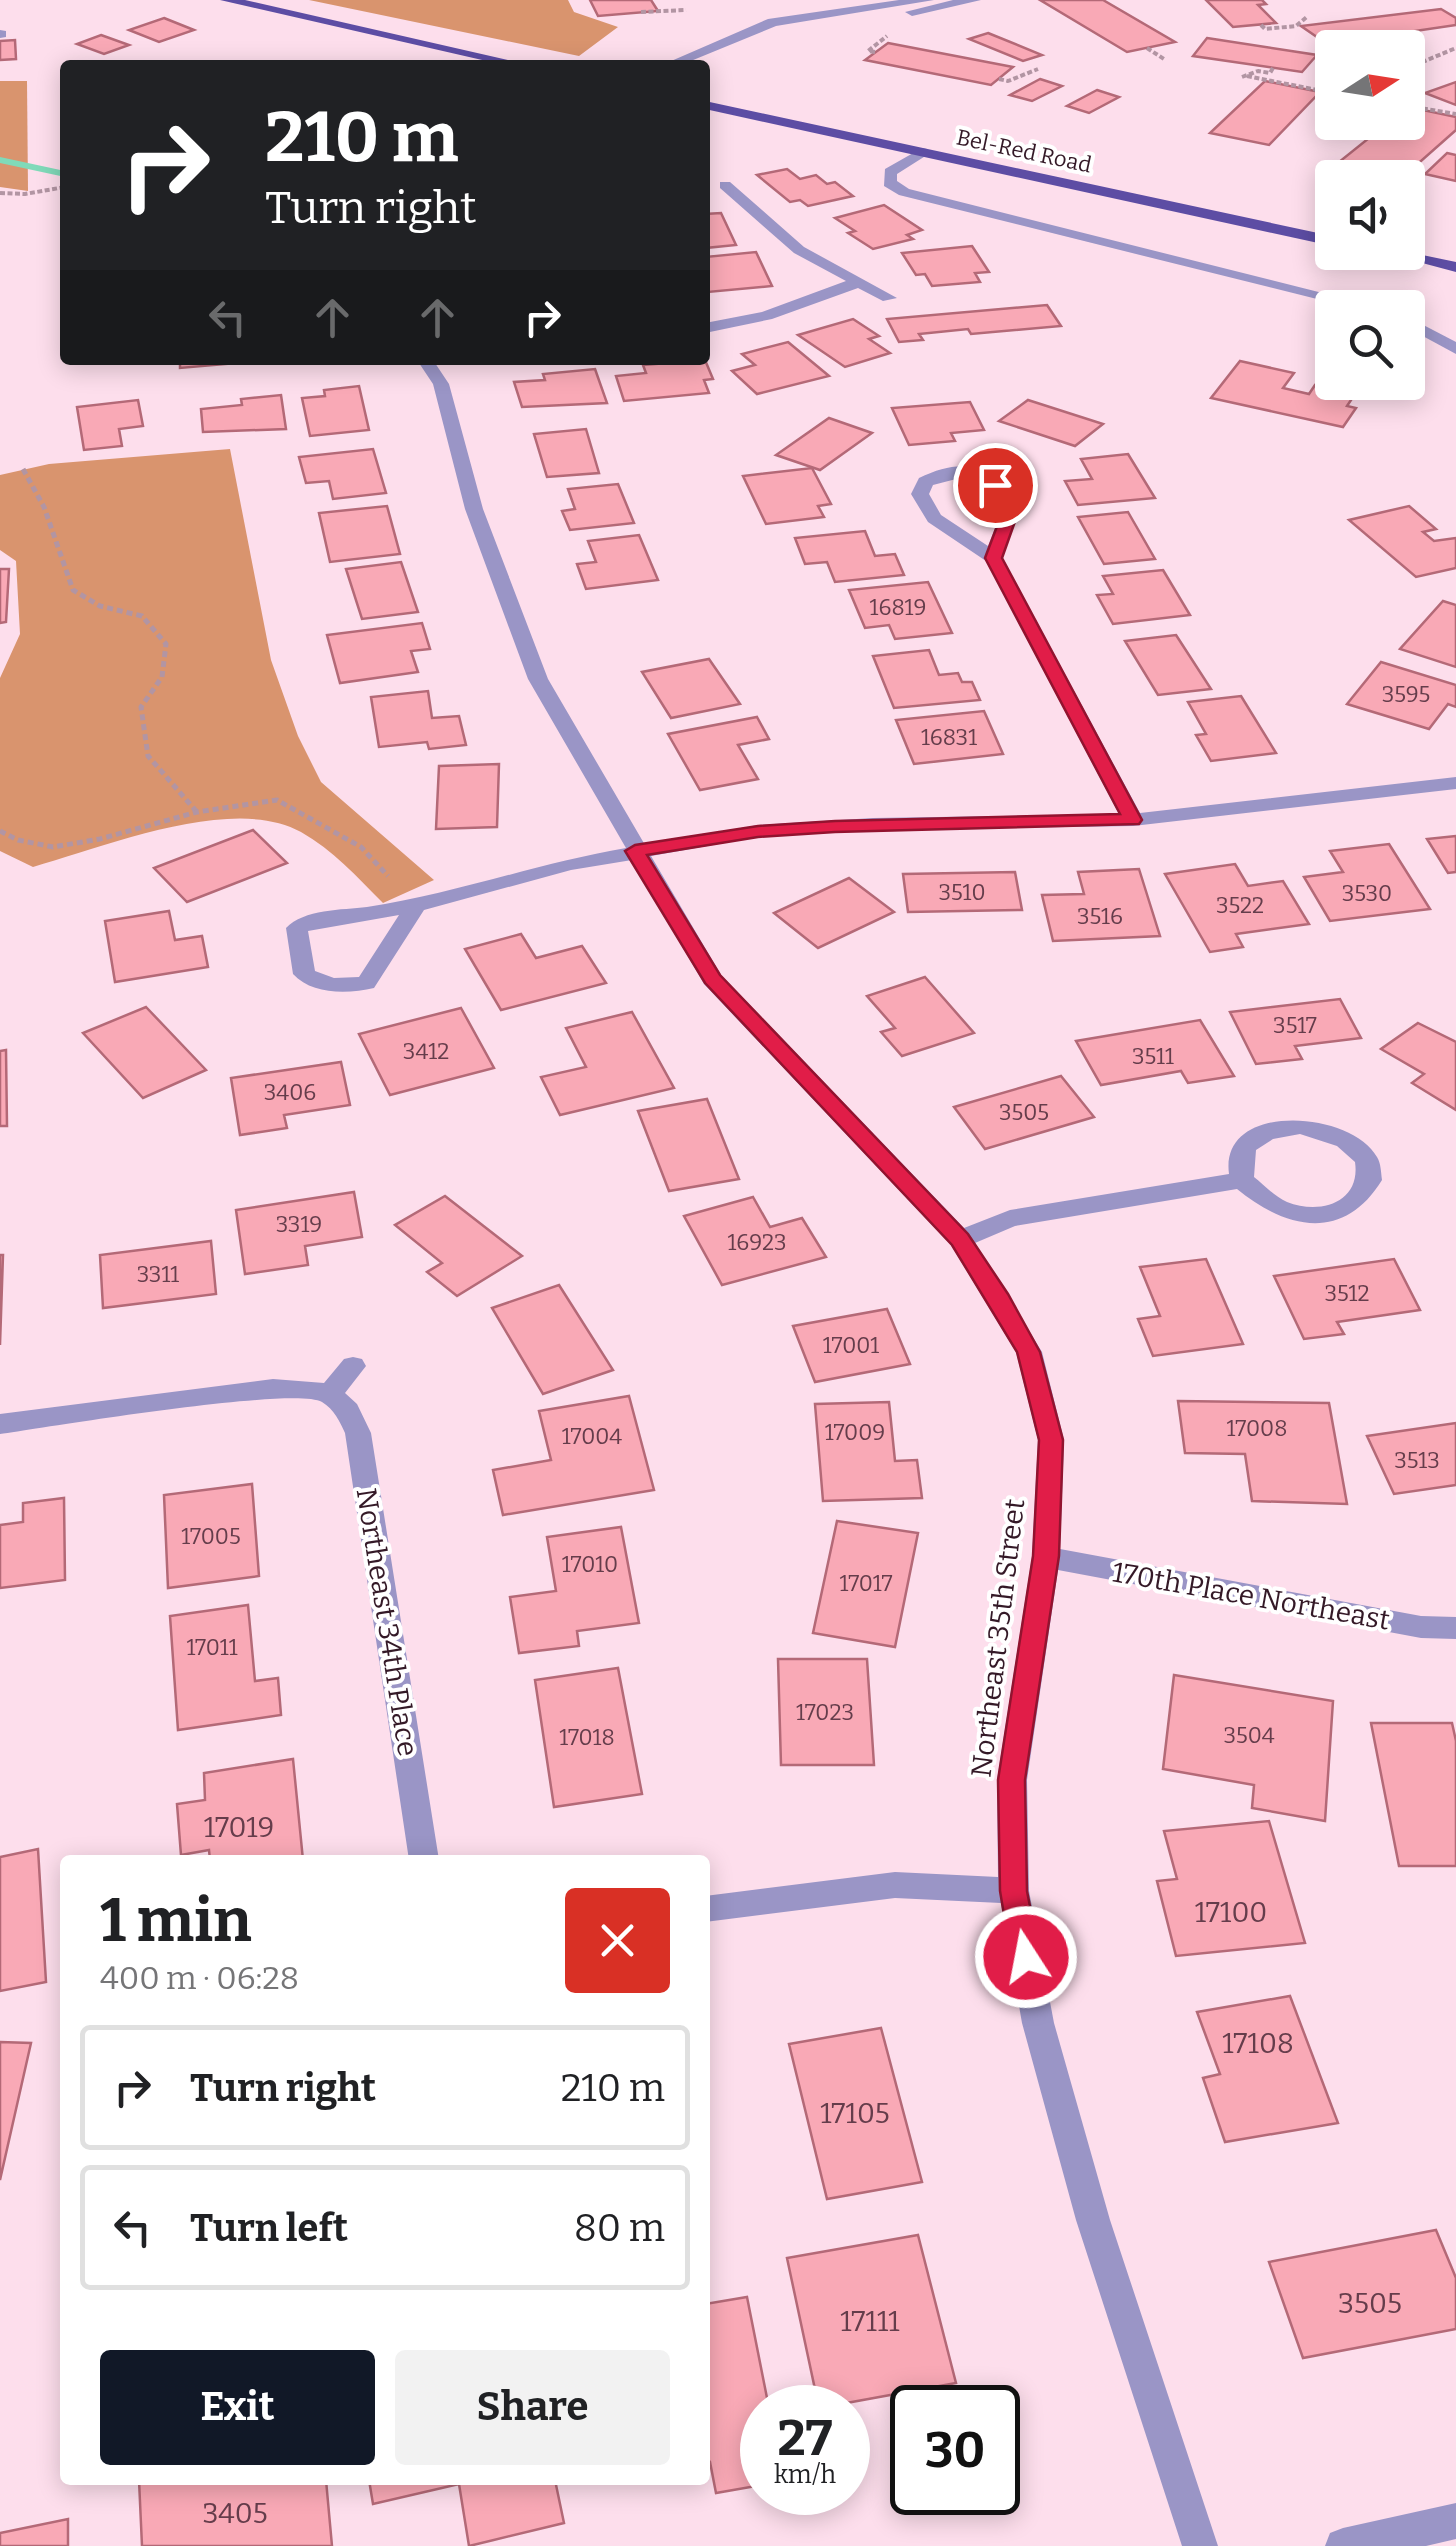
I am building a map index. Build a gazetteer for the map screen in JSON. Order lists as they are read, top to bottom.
{
  "streets": {
    "main road": ["Bel-Red Road"],
    "street": ["170th Place Northeast", "Northeast 34th Place", "Northeast 35th Street"]
  },
  "crossings": [
    ["170th Place Northeast", "Northeast 35th Street"]
  ],
  "house_numbers": [
    "16819",
    "3595",
    "16831",
    "3510",
    "3530",
    "3522",
    "3516",
    "3517",
    "3412",
    "3511",
    "3406",
    "3505",
    "3319",
    "16923",
    "3311",
    "3512",
    "17001",
    "17008",
    "17009",
    "17004",
    "3513",
    "17005",
    "17010",
    "17017",
    "17011",
    "17023",
    "3504",
    "17018",
    "17019",
    "17100",
    "17108",
    "17105",
    "3505",
    "17111",
    "3405"
  ],
  "north": "right",
  "page": {
    "turn": ["210 m", "Turn right"],
    "heading": ["1 min", "400 m · 06:28"],
    "list": [
      {
        "name": "Turn right",
        "value": "210 m"
      },
      {
        "name": "Turn left",
        "value": "80 m"
      }
    ],
    "buttons": ["Exit", "Share"],
    "speed": "27 km/h",
    "limit": "30"
  }
}
